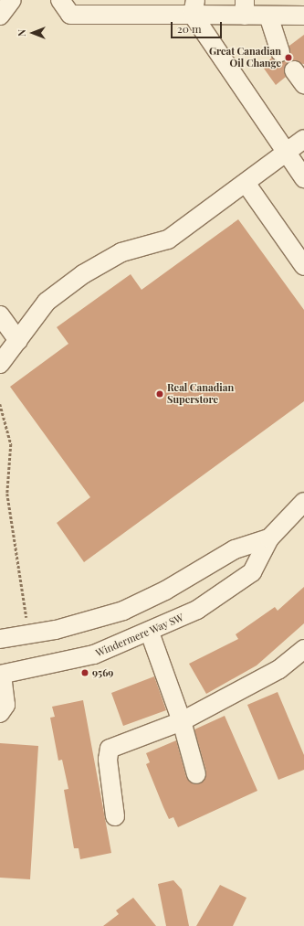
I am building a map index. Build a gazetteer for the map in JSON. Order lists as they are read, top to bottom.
{
  "streets": {
    "street": ["Windermere Way SW"]
  },
  "places": ["Great Canadian Oil Change", "Real Canadian Superstore", "9569"],
  "scale_bar": "20 m",
  "north": "left"
}
